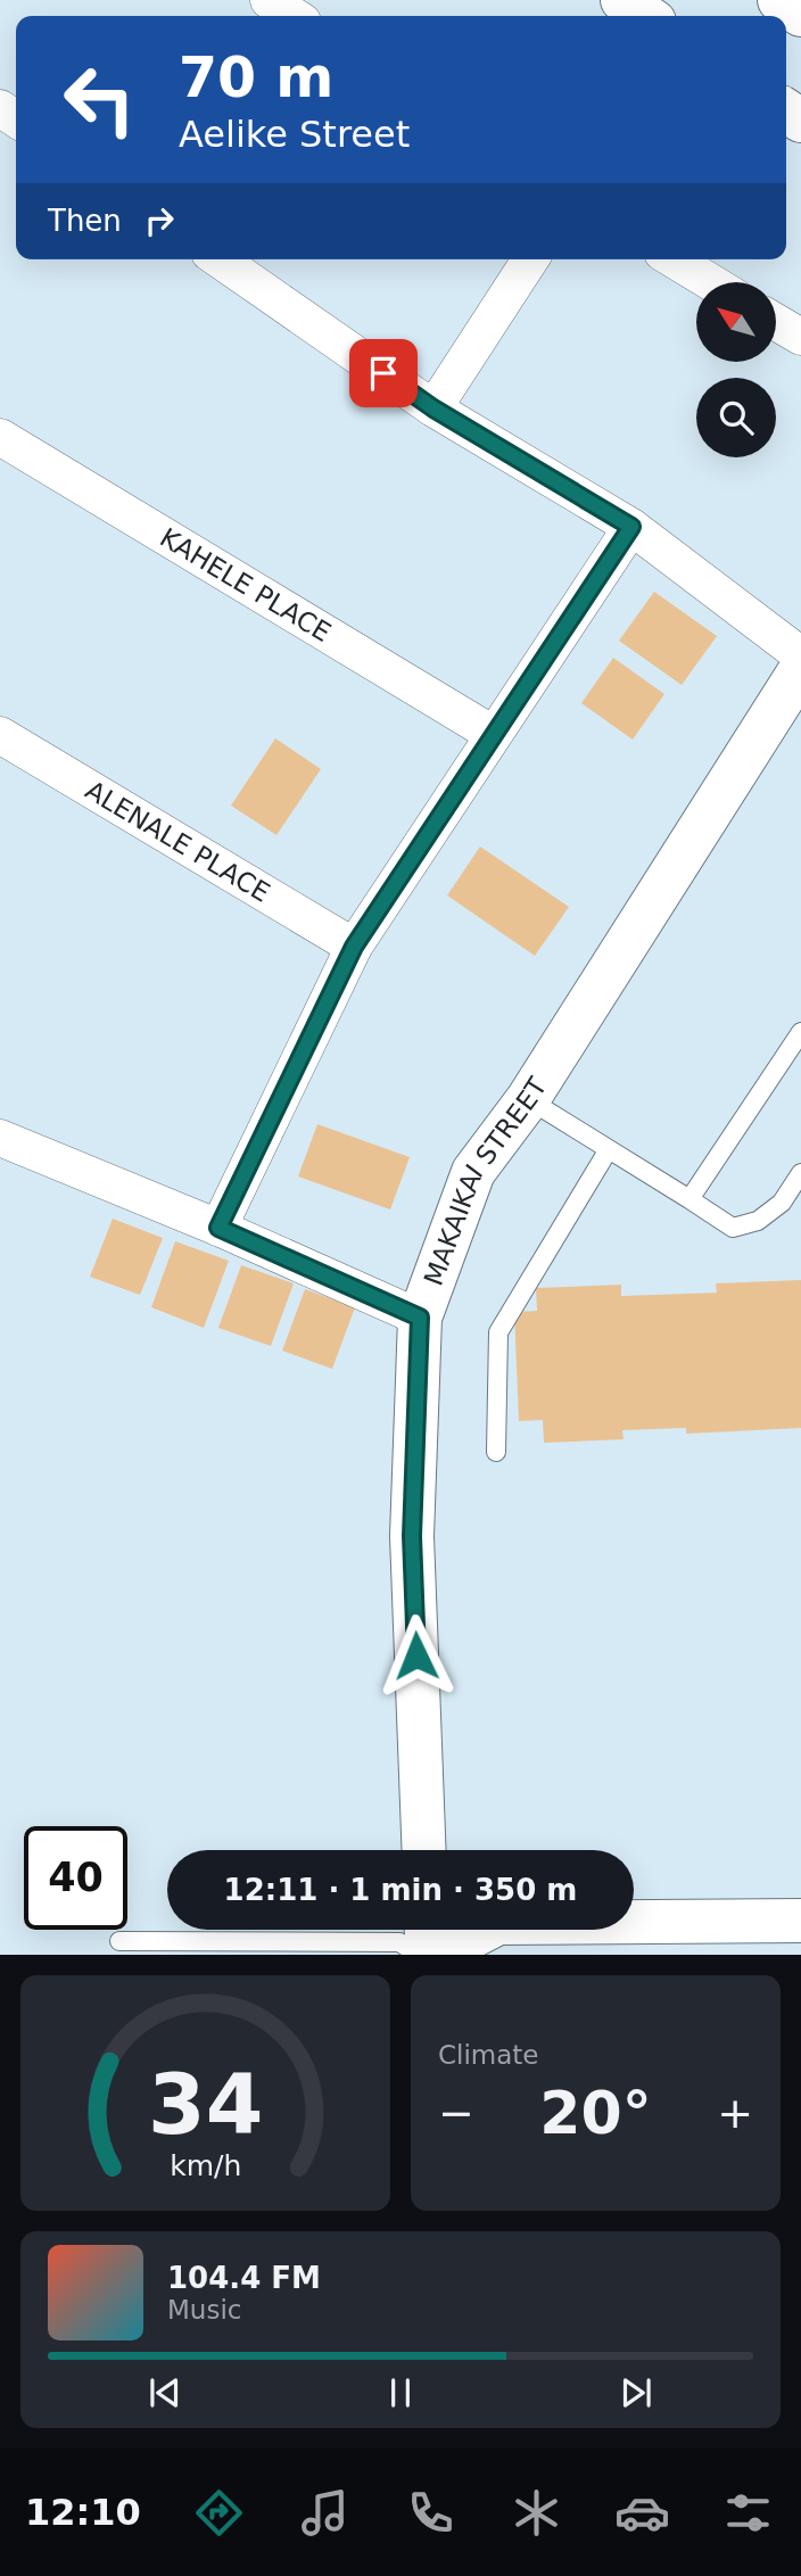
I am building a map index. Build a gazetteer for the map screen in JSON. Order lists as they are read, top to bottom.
{
  "streets": {
    "street": ["KAHELE PLACE", "ALENALE PLACE", "MAKAIKAI STREET"]
  },
  "north": "top left",
  "page": {
    "turn": ["70 m", "Aelike Street"],
    "then": "Then",
    "limit": "40",
    "trip": "12:11 · 1 min · 350 m",
    "tile": "Climate",
    "heat": ["−", "20°", "+"],
    "song": ["104.4 FM", "Music"],
    "tabs": "12:10",
    "gauge": ["34", "km/h"]
  }
}
